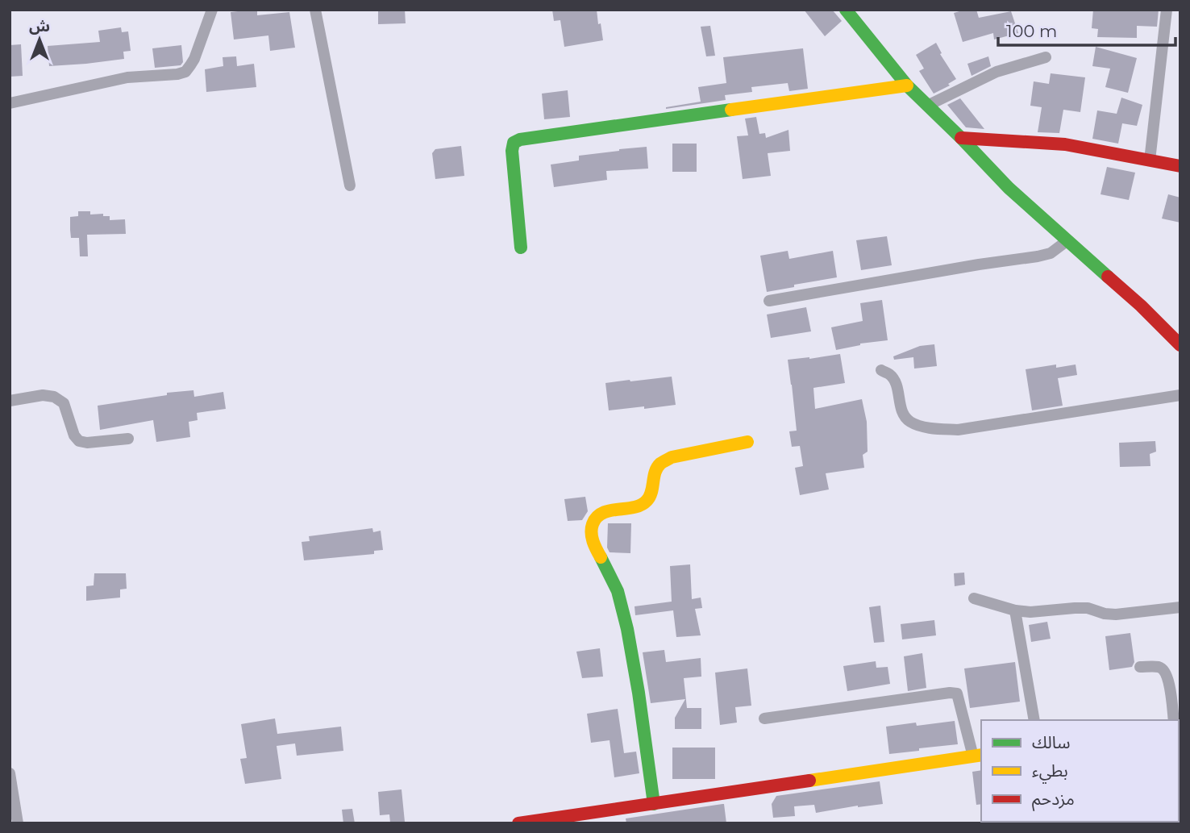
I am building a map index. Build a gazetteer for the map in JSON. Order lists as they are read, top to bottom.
{
  "legend": ["سالك", "بطيء", "مزدحم"],
  "scale_bar": "100 m",
  "north": "top"
}
